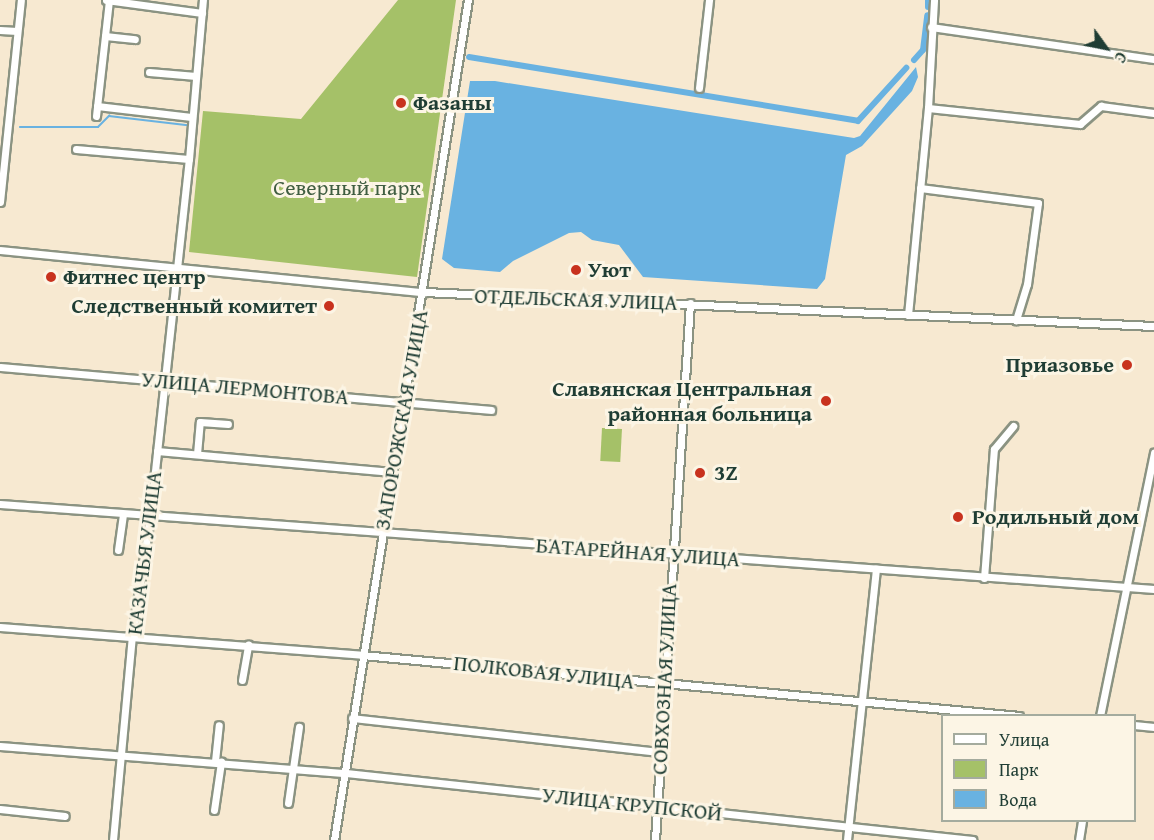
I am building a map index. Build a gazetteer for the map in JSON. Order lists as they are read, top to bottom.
{
  "streets": {
    "street": [
      "ОТДЕЛЬСКАЯ УЛИЦА",
      "УЛИЦА ЛЕРМОНТОВА",
      "ЗАПОРОЖСКАЯ УЛИЦА",
      "БАТАРЕЙНАЯ УЛИЦА",
      "КАЗАЧЬЯ УЛИЦА",
      "ПОЛКОВАЯ УЛИЦА",
      "СОВХОЗНАЯ УЛИЦА",
      "УЛИЦА КРУПСКОЙ"
    ]
  },
  "crossings": [
    ["ОТДЕЛЬСКАЯ УЛИЦА", "ЗАПОРОЖСКАЯ УЛИЦА"],
    ["ОТДЕЛЬСКАЯ УЛИЦА", "КАЗАЧЬЯ УЛИЦА"],
    ["ОТДЕЛЬСКАЯ УЛИЦА", "СОВХОЗНАЯ УЛИЦА"],
    ["УЛИЦА ЛЕРМОНТОВА", "ЗАПОРОЖСКАЯ УЛИЦА"],
    ["УЛИЦА ЛЕРМОНТОВА", "КАЗАЧЬЯ УЛИЦА"],
    ["ЗАПОРОЖСКАЯ УЛИЦА", "БАТАРЕЙНАЯ УЛИЦА"],
    ["ЗАПОРОЖСКАЯ УЛИЦА", "ПОЛКОВАЯ УЛИЦА"],
    ["ЗАПОРОЖСКАЯ УЛИЦА", "УЛИЦА КРУПСКОЙ"],
    ["БАТАРЕЙНАЯ УЛИЦА", "КАЗАЧЬЯ УЛИЦА"],
    ["БАТАРЕЙНАЯ УЛИЦА", "СОВХОЗНАЯ УЛИЦА"],
    ["КАЗАЧЬЯ УЛИЦА", "ПОЛКОВАЯ УЛИЦА"],
    ["КАЗАЧЬЯ УЛИЦА", "УЛИЦА КРУПСКОЙ"],
    ["ПОЛКОВАЯ УЛИЦА", "СОВХОЗНАЯ УЛИЦА"],
    ["СОВХОЗНАЯ УЛИЦА", "УЛИЦА КРУПСКОЙ"]
  ],
  "parks": ["Северный парк"],
  "places": [
    "Фазаны",
    "Уют",
    "Фитнес центр",
    "Следственный комитет",
    "Приазовье",
    "Славянская Центральная районная больница",
    "3Z",
    "Родильный дом"
  ],
  "legend": ["Улица", "Парк", "Вода"],
  "north": "bottom right"
}
